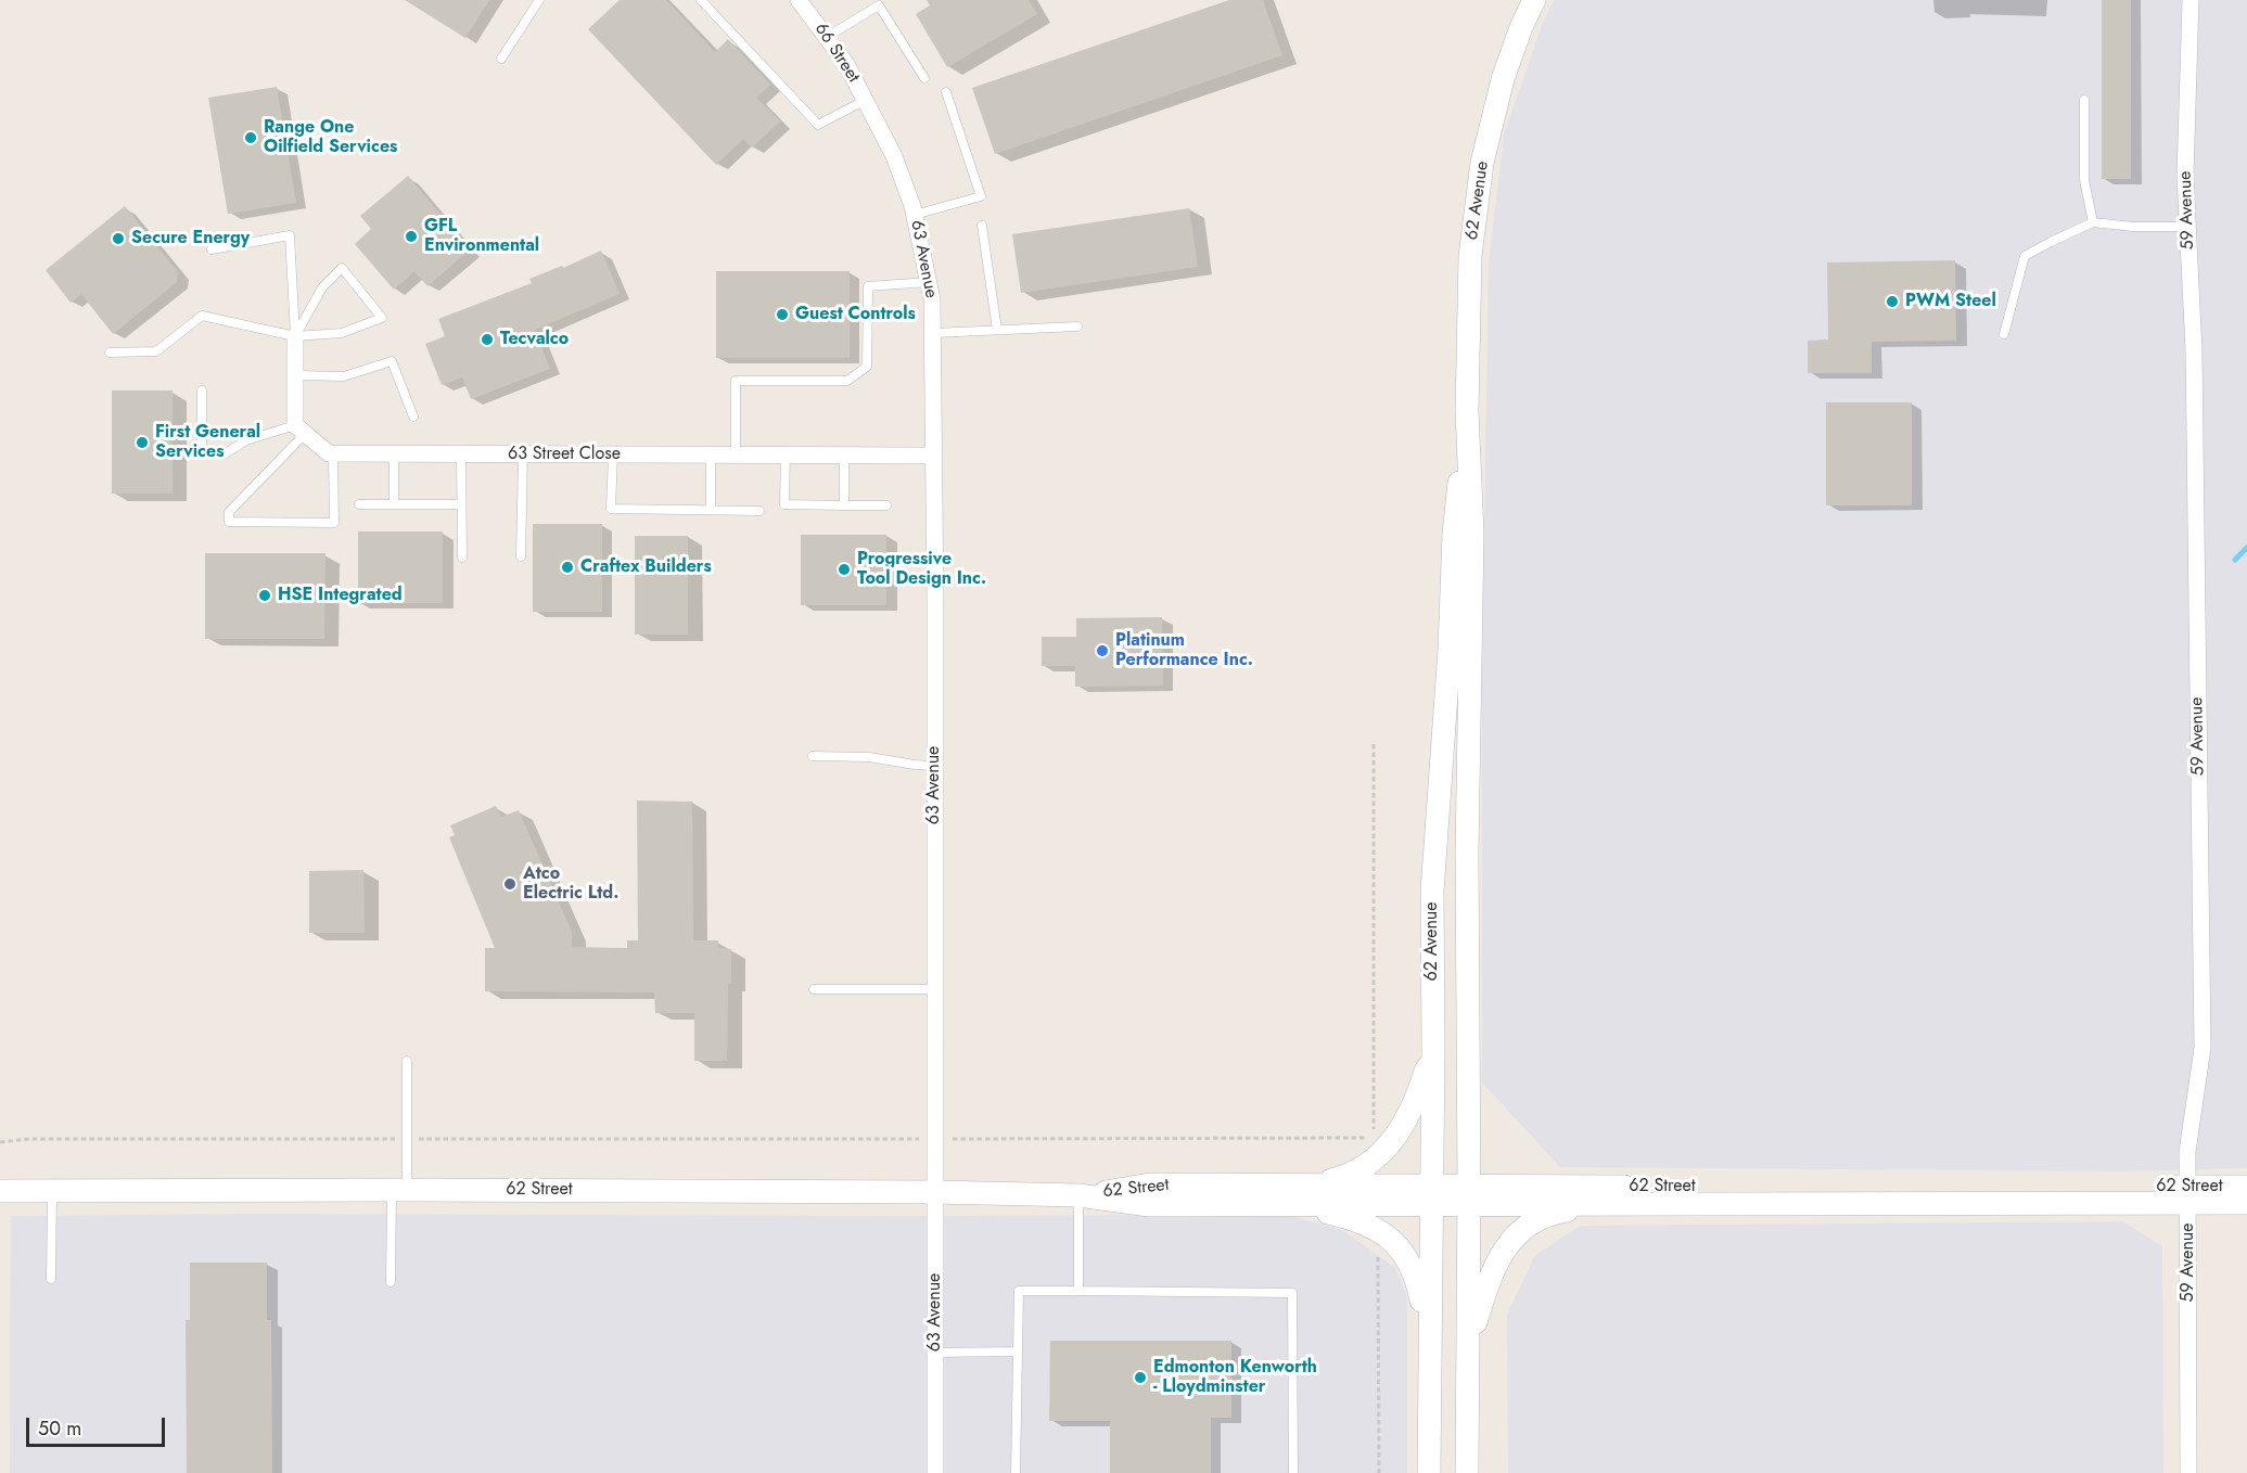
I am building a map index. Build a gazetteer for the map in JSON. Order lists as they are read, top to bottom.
{
  "streets": {
    "main road": ["62 Avenue", "62 Street"],
    "street": [
      "66 Street",
      "59 Avenue",
      "63 Avenue",
      "63 Street Close"
    ]
  },
  "crossings": [
    ["66 Street", "63 Avenue"],
    ["62 Avenue", "62 Street"],
    ["59 Avenue", "62 Street"],
    ["63 Avenue", "63 Street Close"],
    ["63 Avenue", "62 Street"]
  ],
  "places": [
    "Range One Oilfield Services",
    "GFL Environmental",
    "Secure Energy",
    "PWM Steel",
    "Guest Controls",
    "Tecvalco",
    "First General Services",
    "Craftex Builders",
    "Progressive Tool Design Inc.",
    "HSE Integrated",
    "Platinum Performance Inc.",
    "Atco Electric Ltd.",
    "Edmonton Kenworth - Lloydminster"
  ],
  "scale_bar": "50 m"
}
